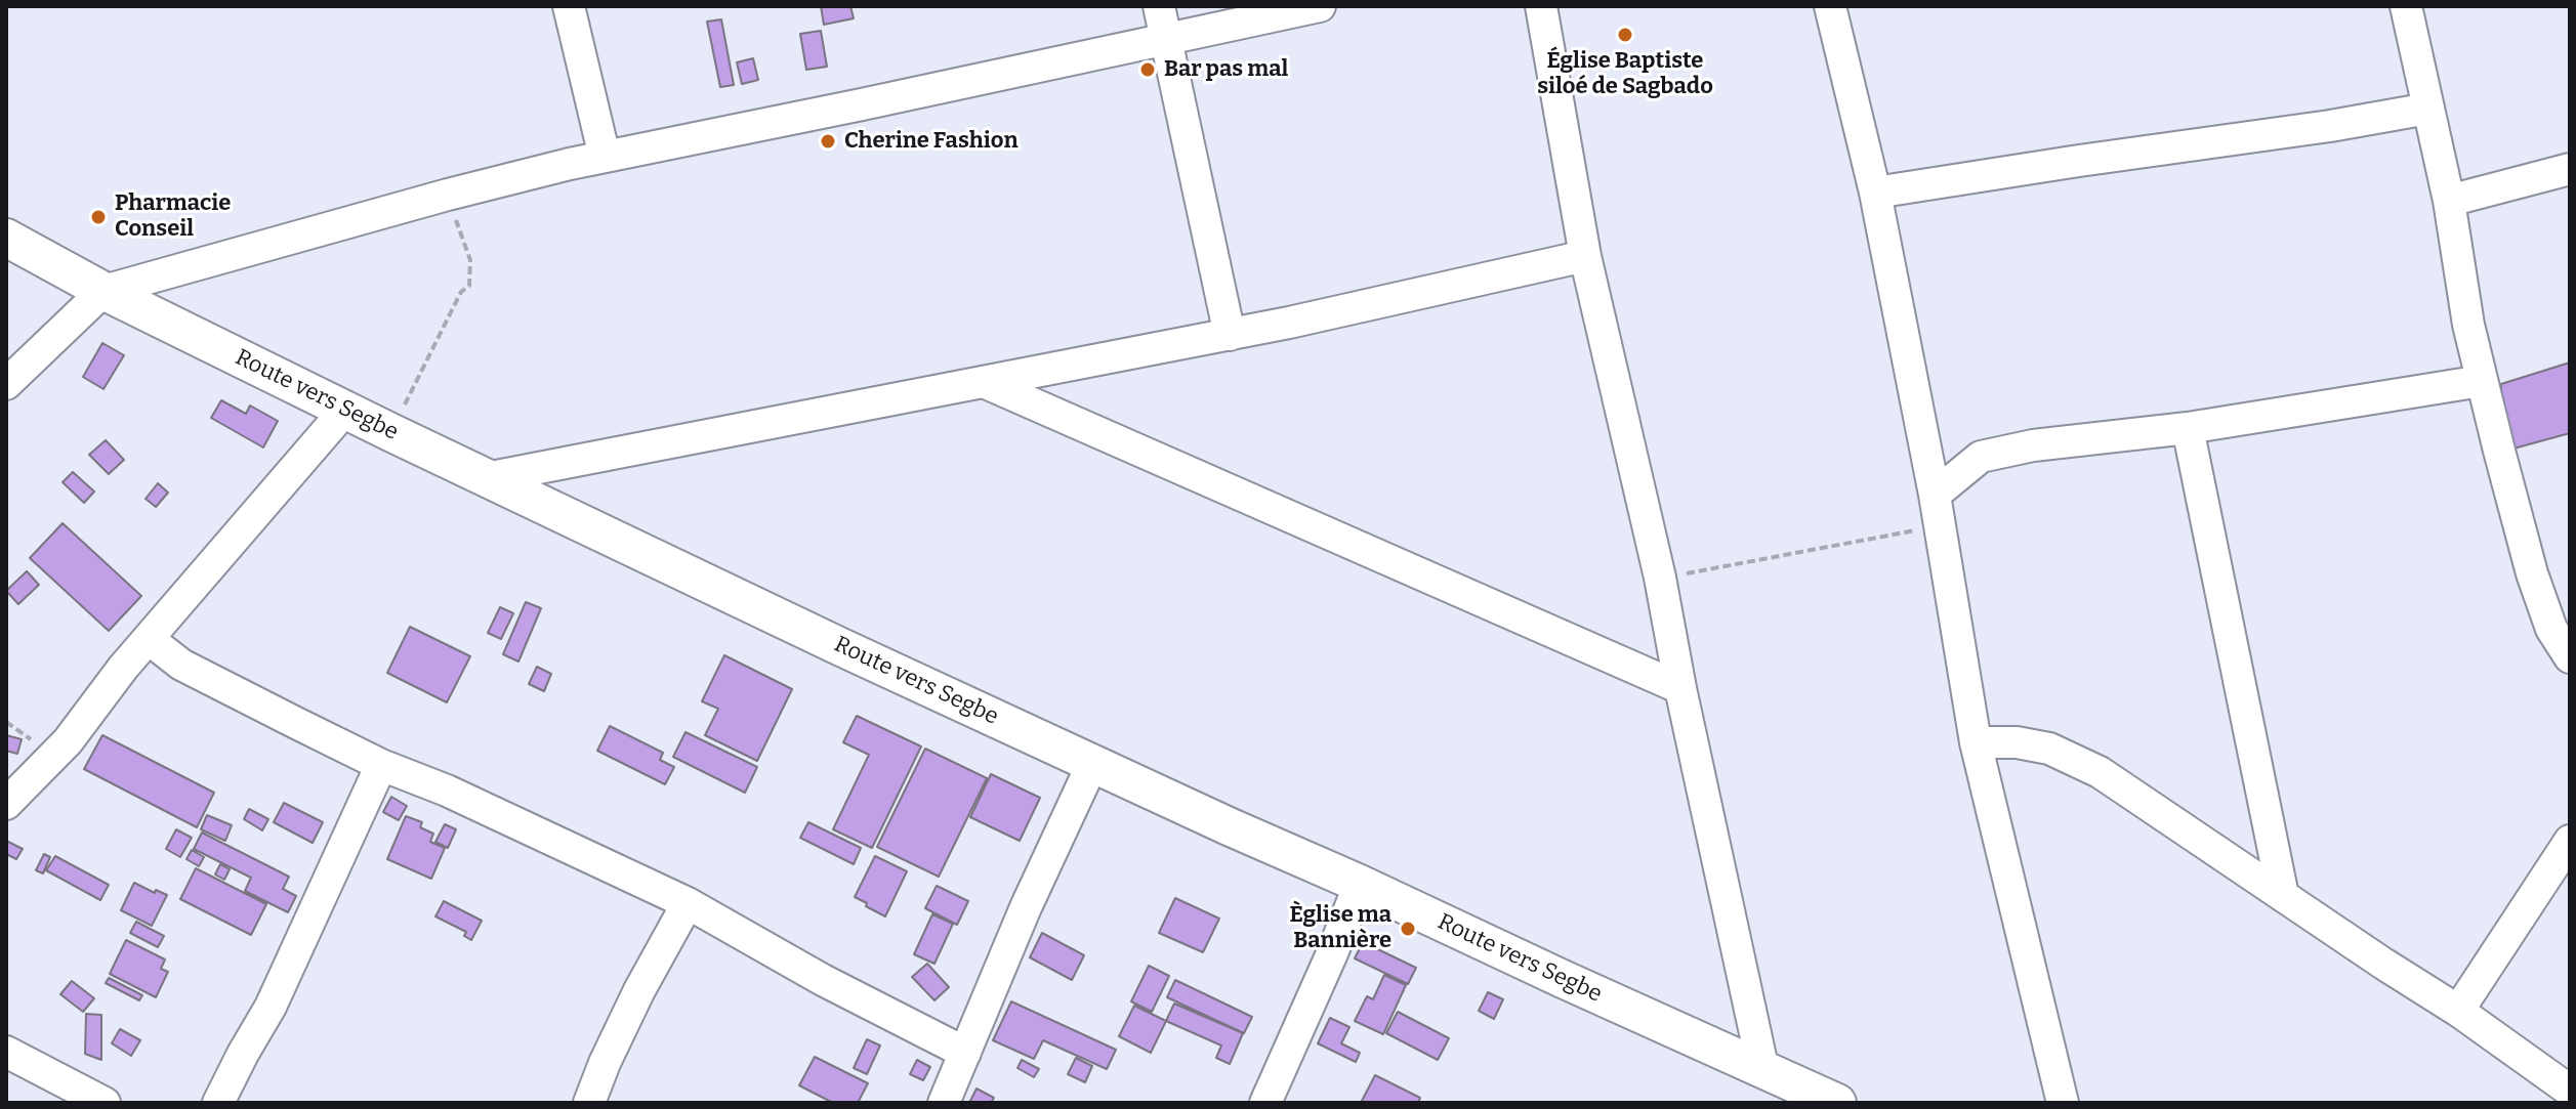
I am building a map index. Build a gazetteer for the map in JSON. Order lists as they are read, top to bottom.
{
  "streets": {
    "main road": ["Route vers Segbe"]
  },
  "places": [
    "Église Baptiste siloé de Sagbado",
    "Bar pas mal",
    "Cherine Fashion",
    "Pharmacie Conseil",
    "Èglise ma Bannière"
  ]
}
